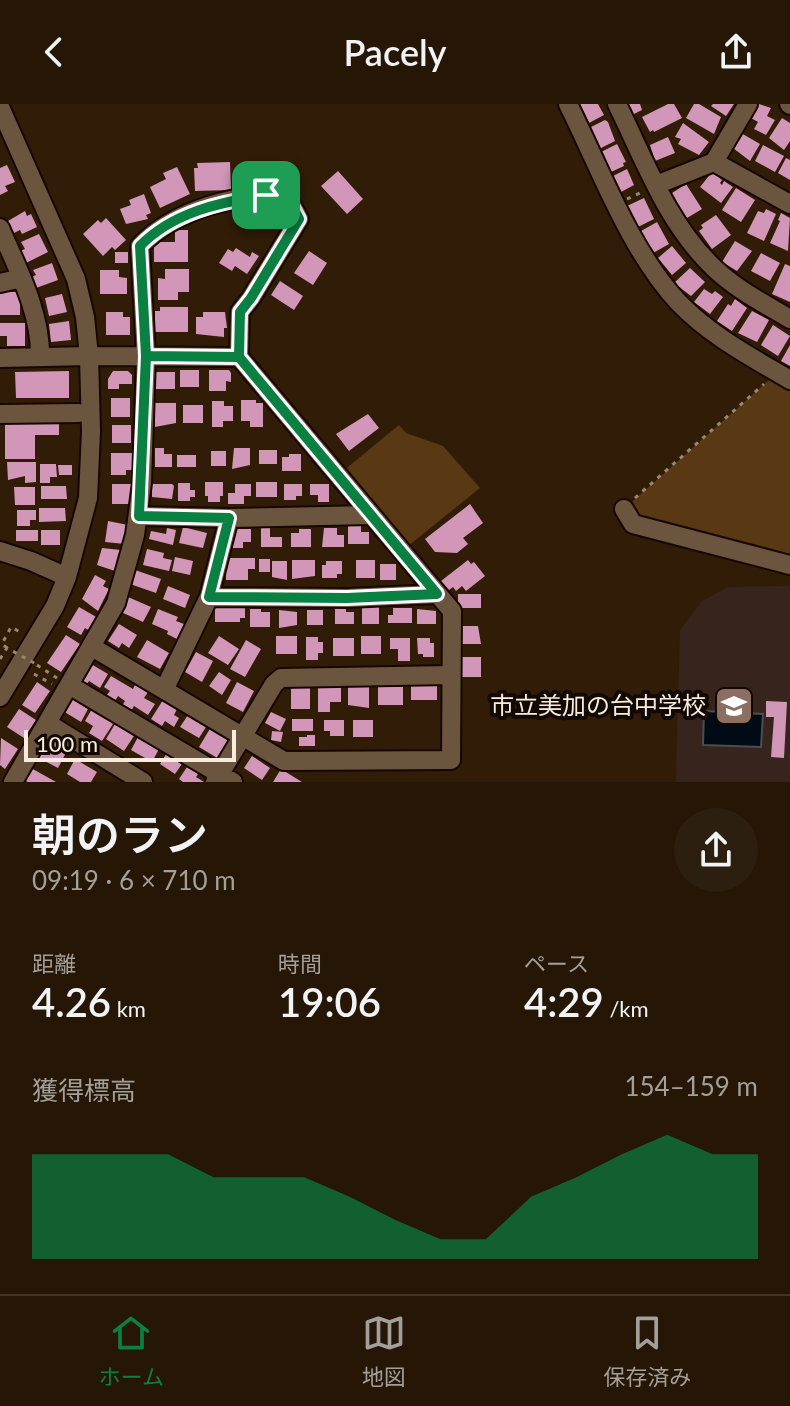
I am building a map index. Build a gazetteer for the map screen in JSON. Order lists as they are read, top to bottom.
{
  "places": {
    "school or university": ["市立美加の台中学校"]
  },
  "scale_bar": "100 m",
  "page": {
    "header": "Pacely",
    "scale": "100 m",
    "heading": ["朝のラン", "09:19 · 6 × 710 m"],
    "stats": [
      ["距離", "4.26 km"],
      ["時間", "19:06"],
      ["ペース", "4:29 /km"]
    ],
    "chart": ["獲得標高", "154–159 m"],
    "tabs": ["ホーム", "地図", "保存済み"]
  }
}
